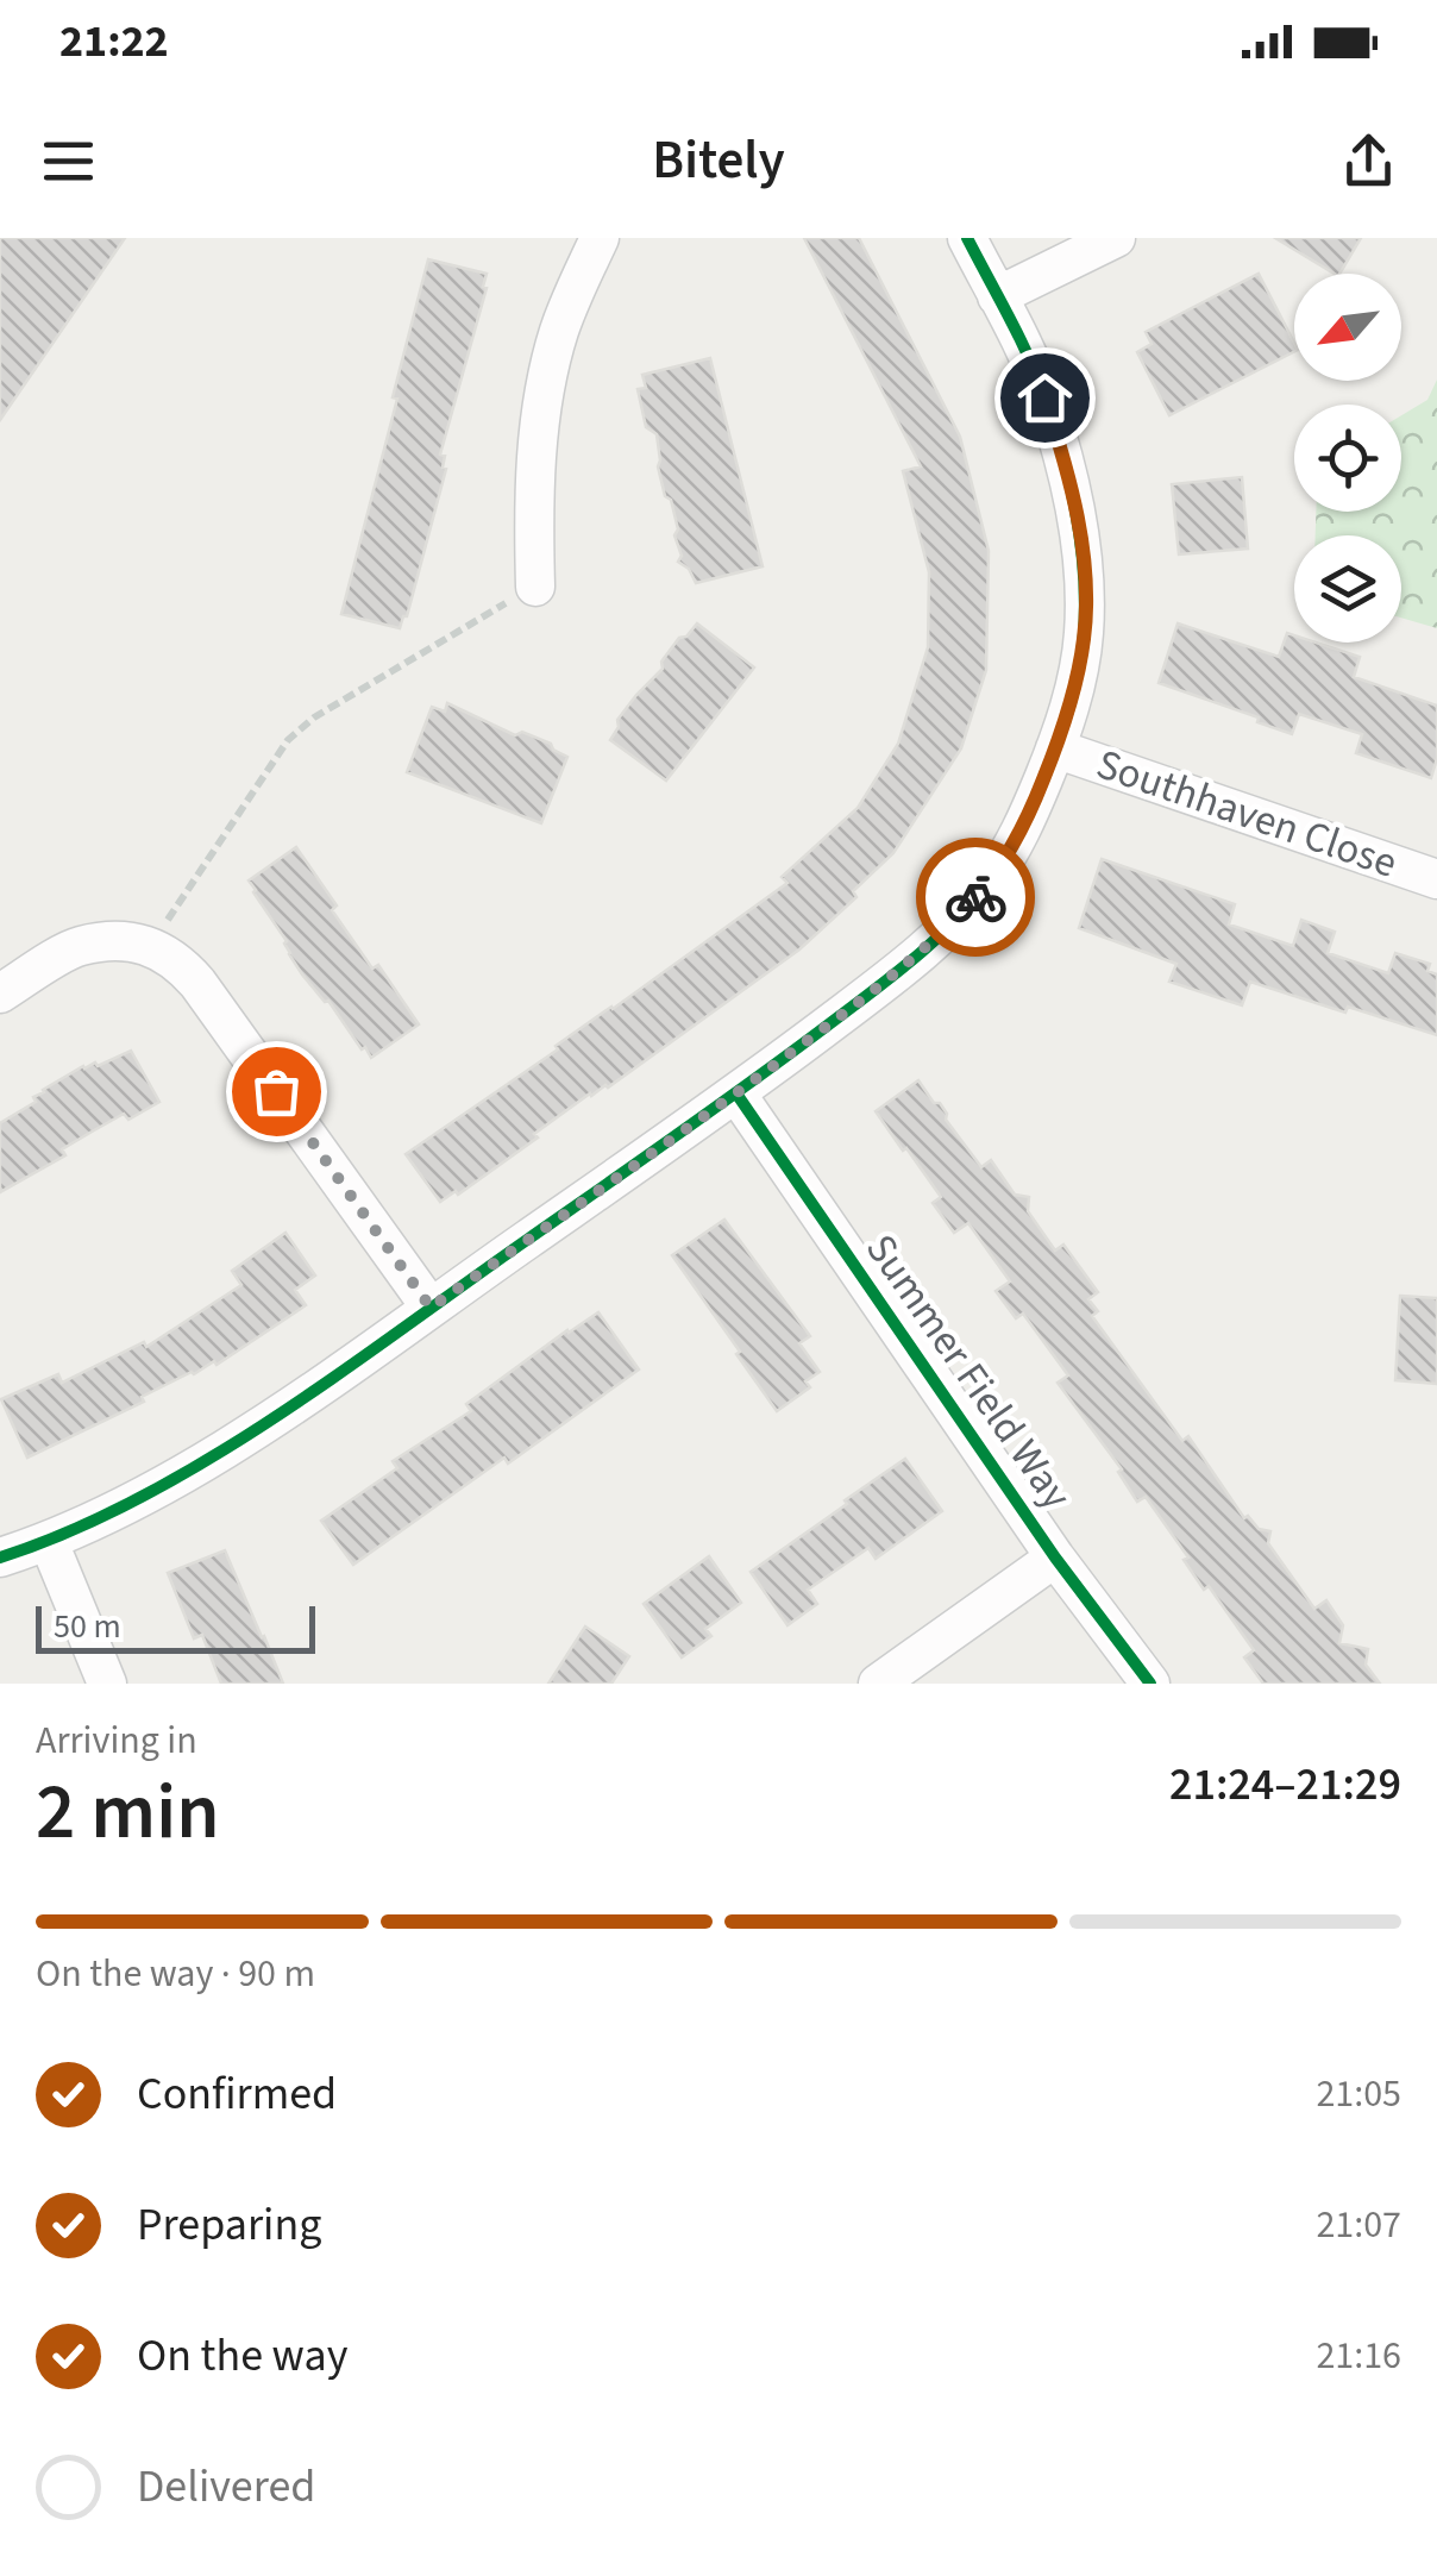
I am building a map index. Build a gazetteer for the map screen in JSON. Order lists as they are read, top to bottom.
{
  "streets": {
    "street": ["Southhaven Close", "Summer Field Way"]
  },
  "scale_bar": "50 m",
  "north": "bottom left",
  "page": {
    "status": "21:22",
    "header": "Bitely",
    "scale": "50 m",
    "heading": ["2 min", "Arriving in", "21:24–21:29"],
    "bar": "On the way · 90 m",
    "list": [
      ["Confirmed", "21:05"],
      ["Preparing", "21:07"],
      ["On the way", "21:16"],
      "Delivered"
    ]
  }
}
